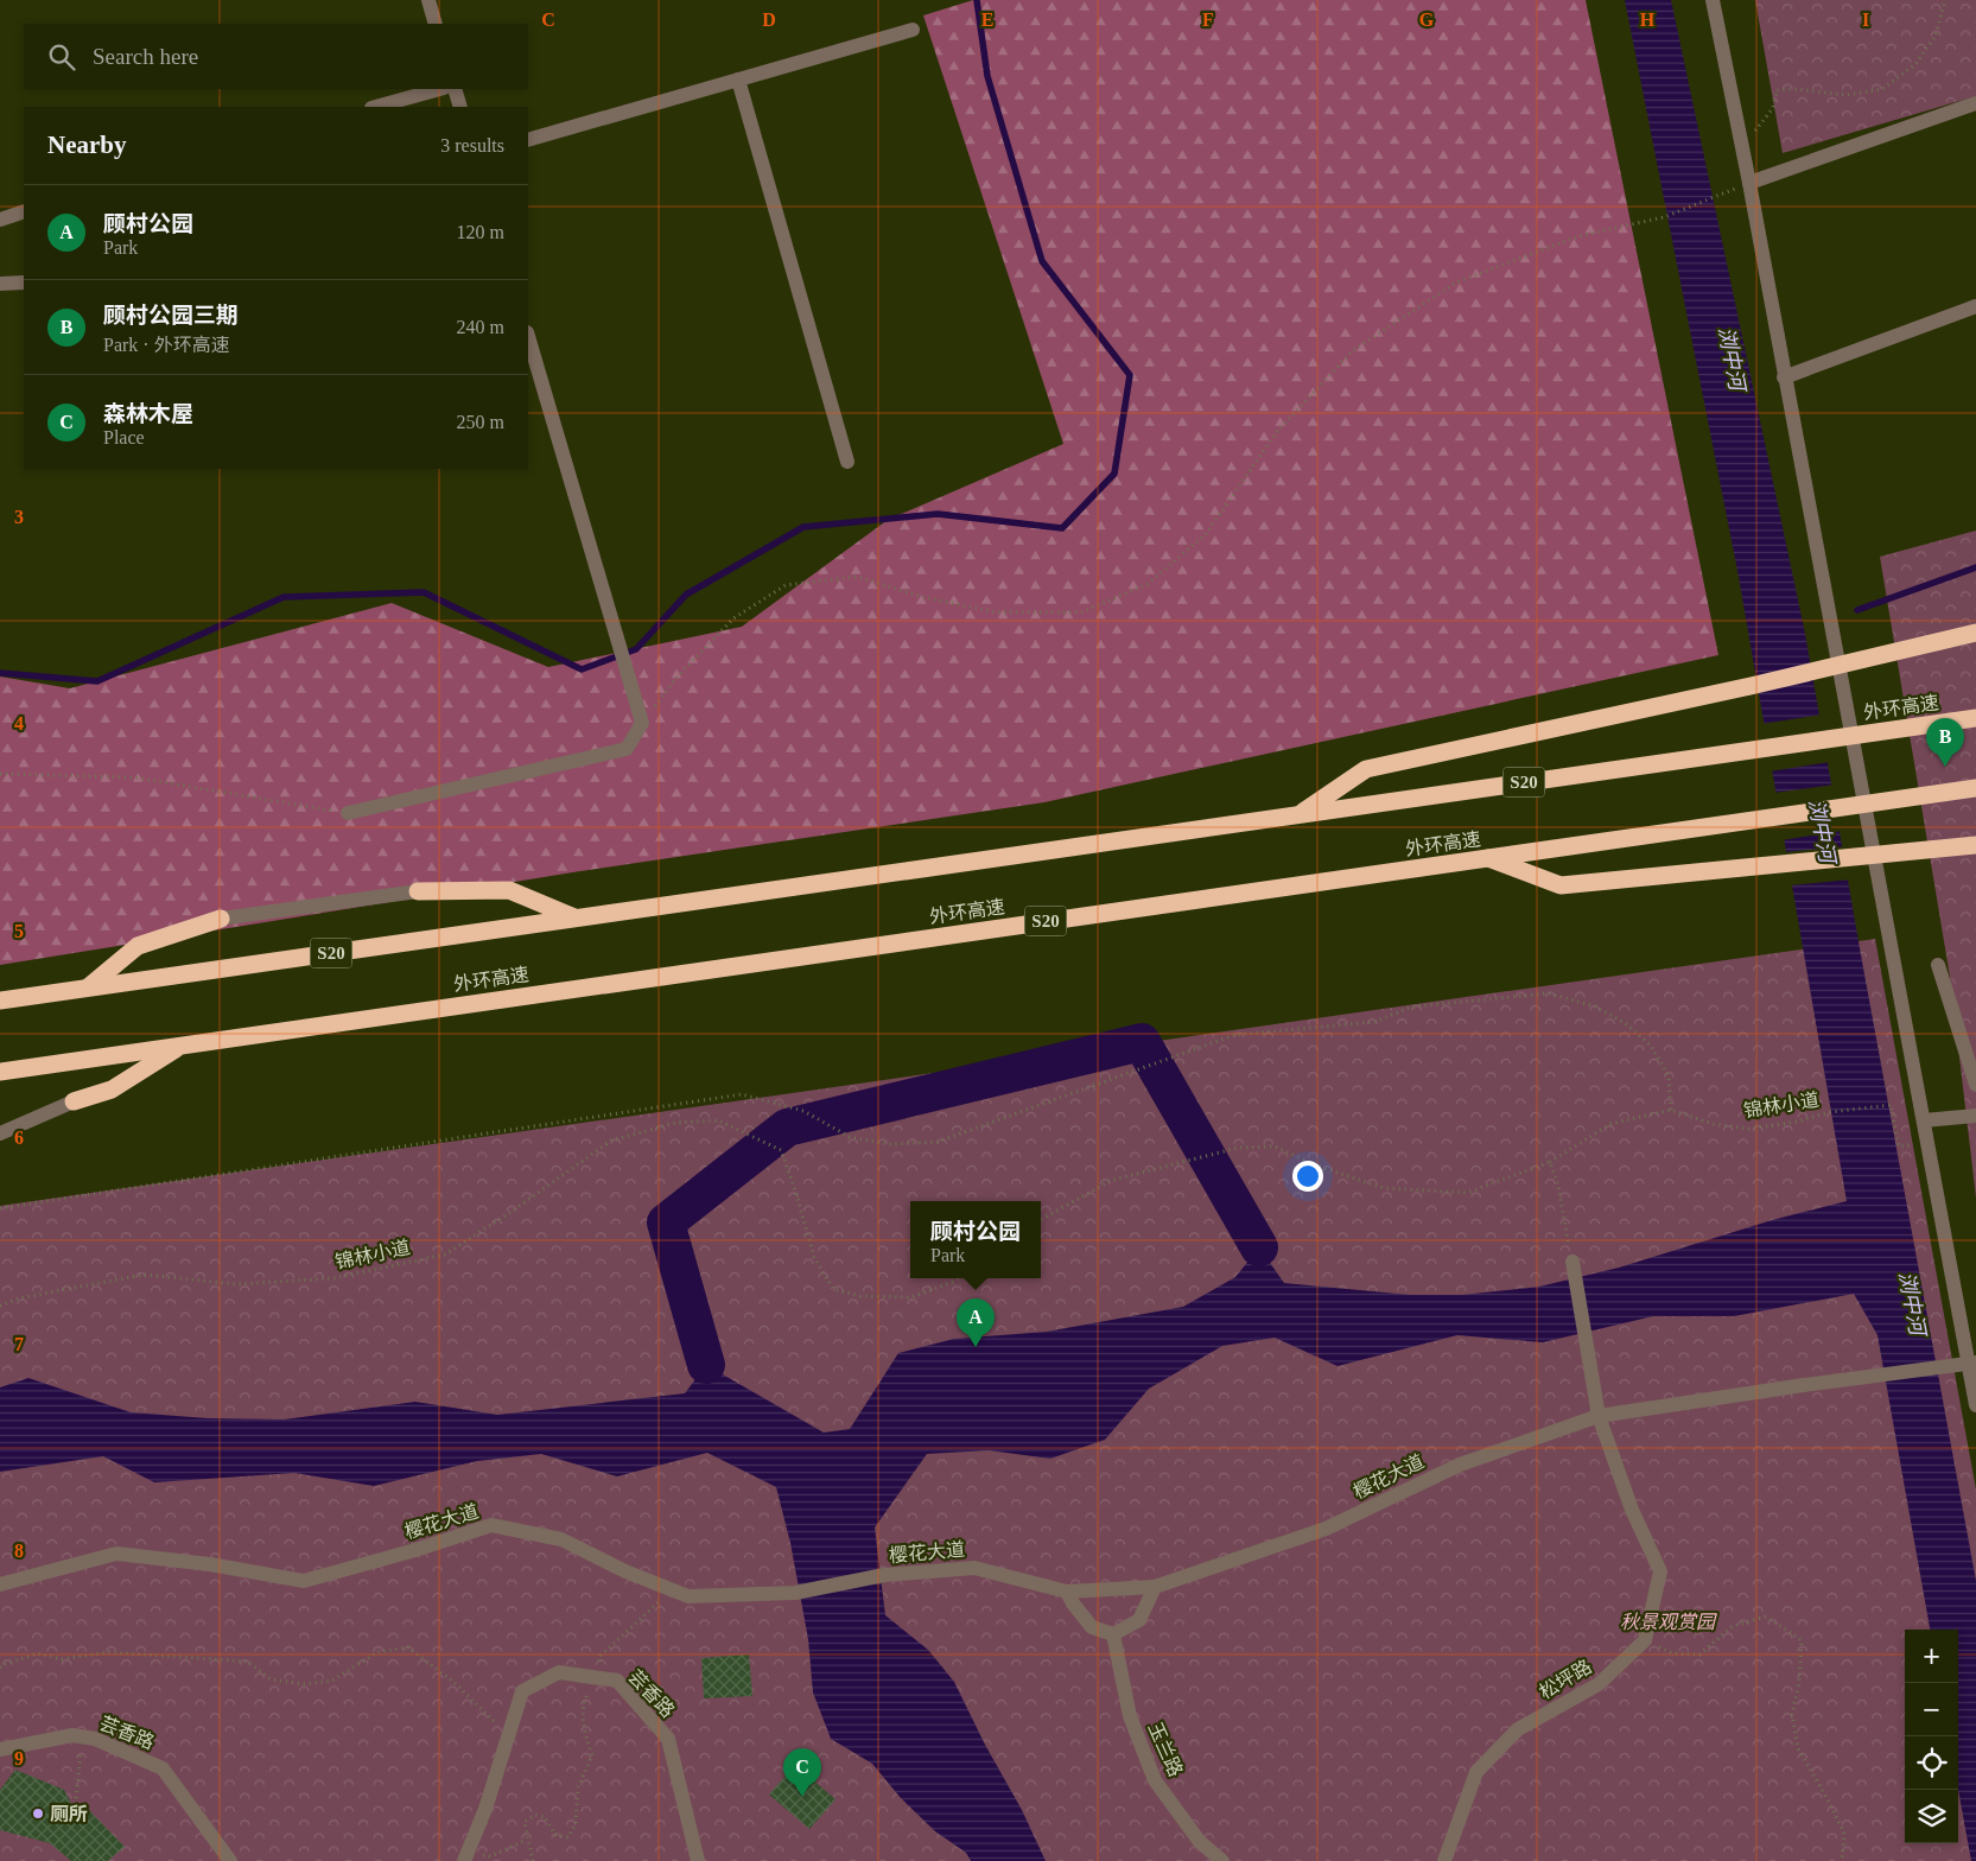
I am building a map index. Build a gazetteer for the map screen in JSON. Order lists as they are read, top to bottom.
{
  "streets": {
    "highway": ["外环高速", "S20"],
    "street": [
      "樱花大道",
      "松坪路",
      "芸香路",
      "玉兰路"
    ],
    "path": ["锦林小道"]
  },
  "water": ["浏中河"],
  "parks": ["秋景观赏园"],
  "places": ["厕所"],
  "page": {
    "search": "Search here",
    "heading": ["Nearby", "3 results"],
    "list": [
      {
        "mark": "A",
        "name": "顾村公园",
        "note": "Park",
        "value": "120 m"
      },
      {
        "mark": "B",
        "name": "顾村公园三期",
        "note": "Park · 外环高速",
        "value": "240 m"
      },
      {
        "mark": "C",
        "name": "森林木屋",
        "note": "Place",
        "value": "250 m"
      }
    ],
    "pins": ["B", "A", "C"],
    "popup": ["顾村公园", "Park"],
    "map_buttons": ["+", "−"]
  },
  "grid": {
    "columns": [
      "C",
      "D",
      "E",
      "F",
      "G",
      "H",
      "I"
    ],
    "rows": [
      "3",
      "4",
      "5",
      "6",
      "7",
      "8",
      "9"
    ]
  }
}
